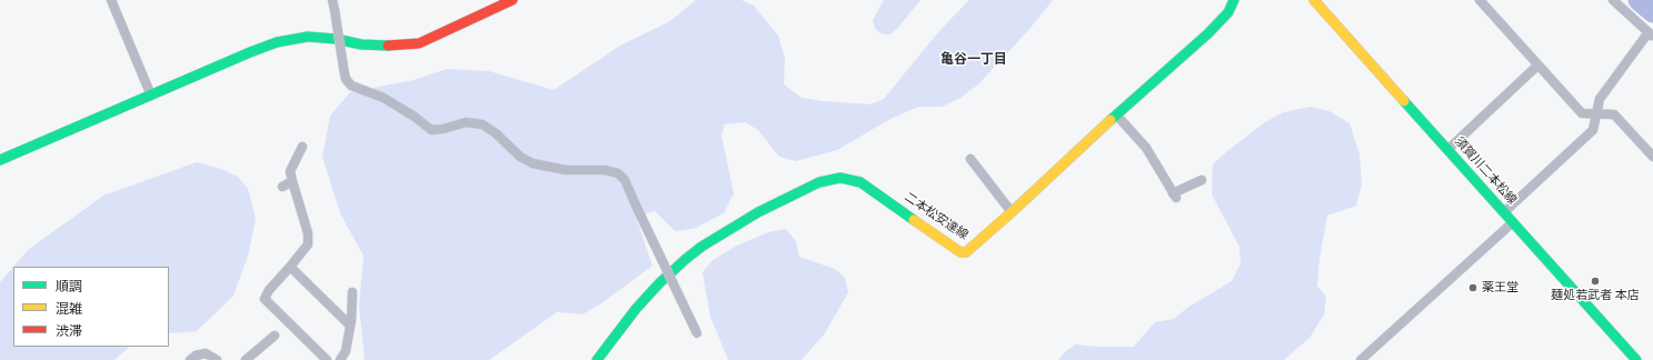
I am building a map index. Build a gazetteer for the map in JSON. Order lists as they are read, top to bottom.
{
  "streets": {
    "main road": ["須賀川二本松線", "二本松安達線"]
  },
  "districts": ["亀谷一丁目"],
  "places": ["麺処若武者 本店", "薬王堂"],
  "legend": ["順調", "混雑", "渋滞"]
}
